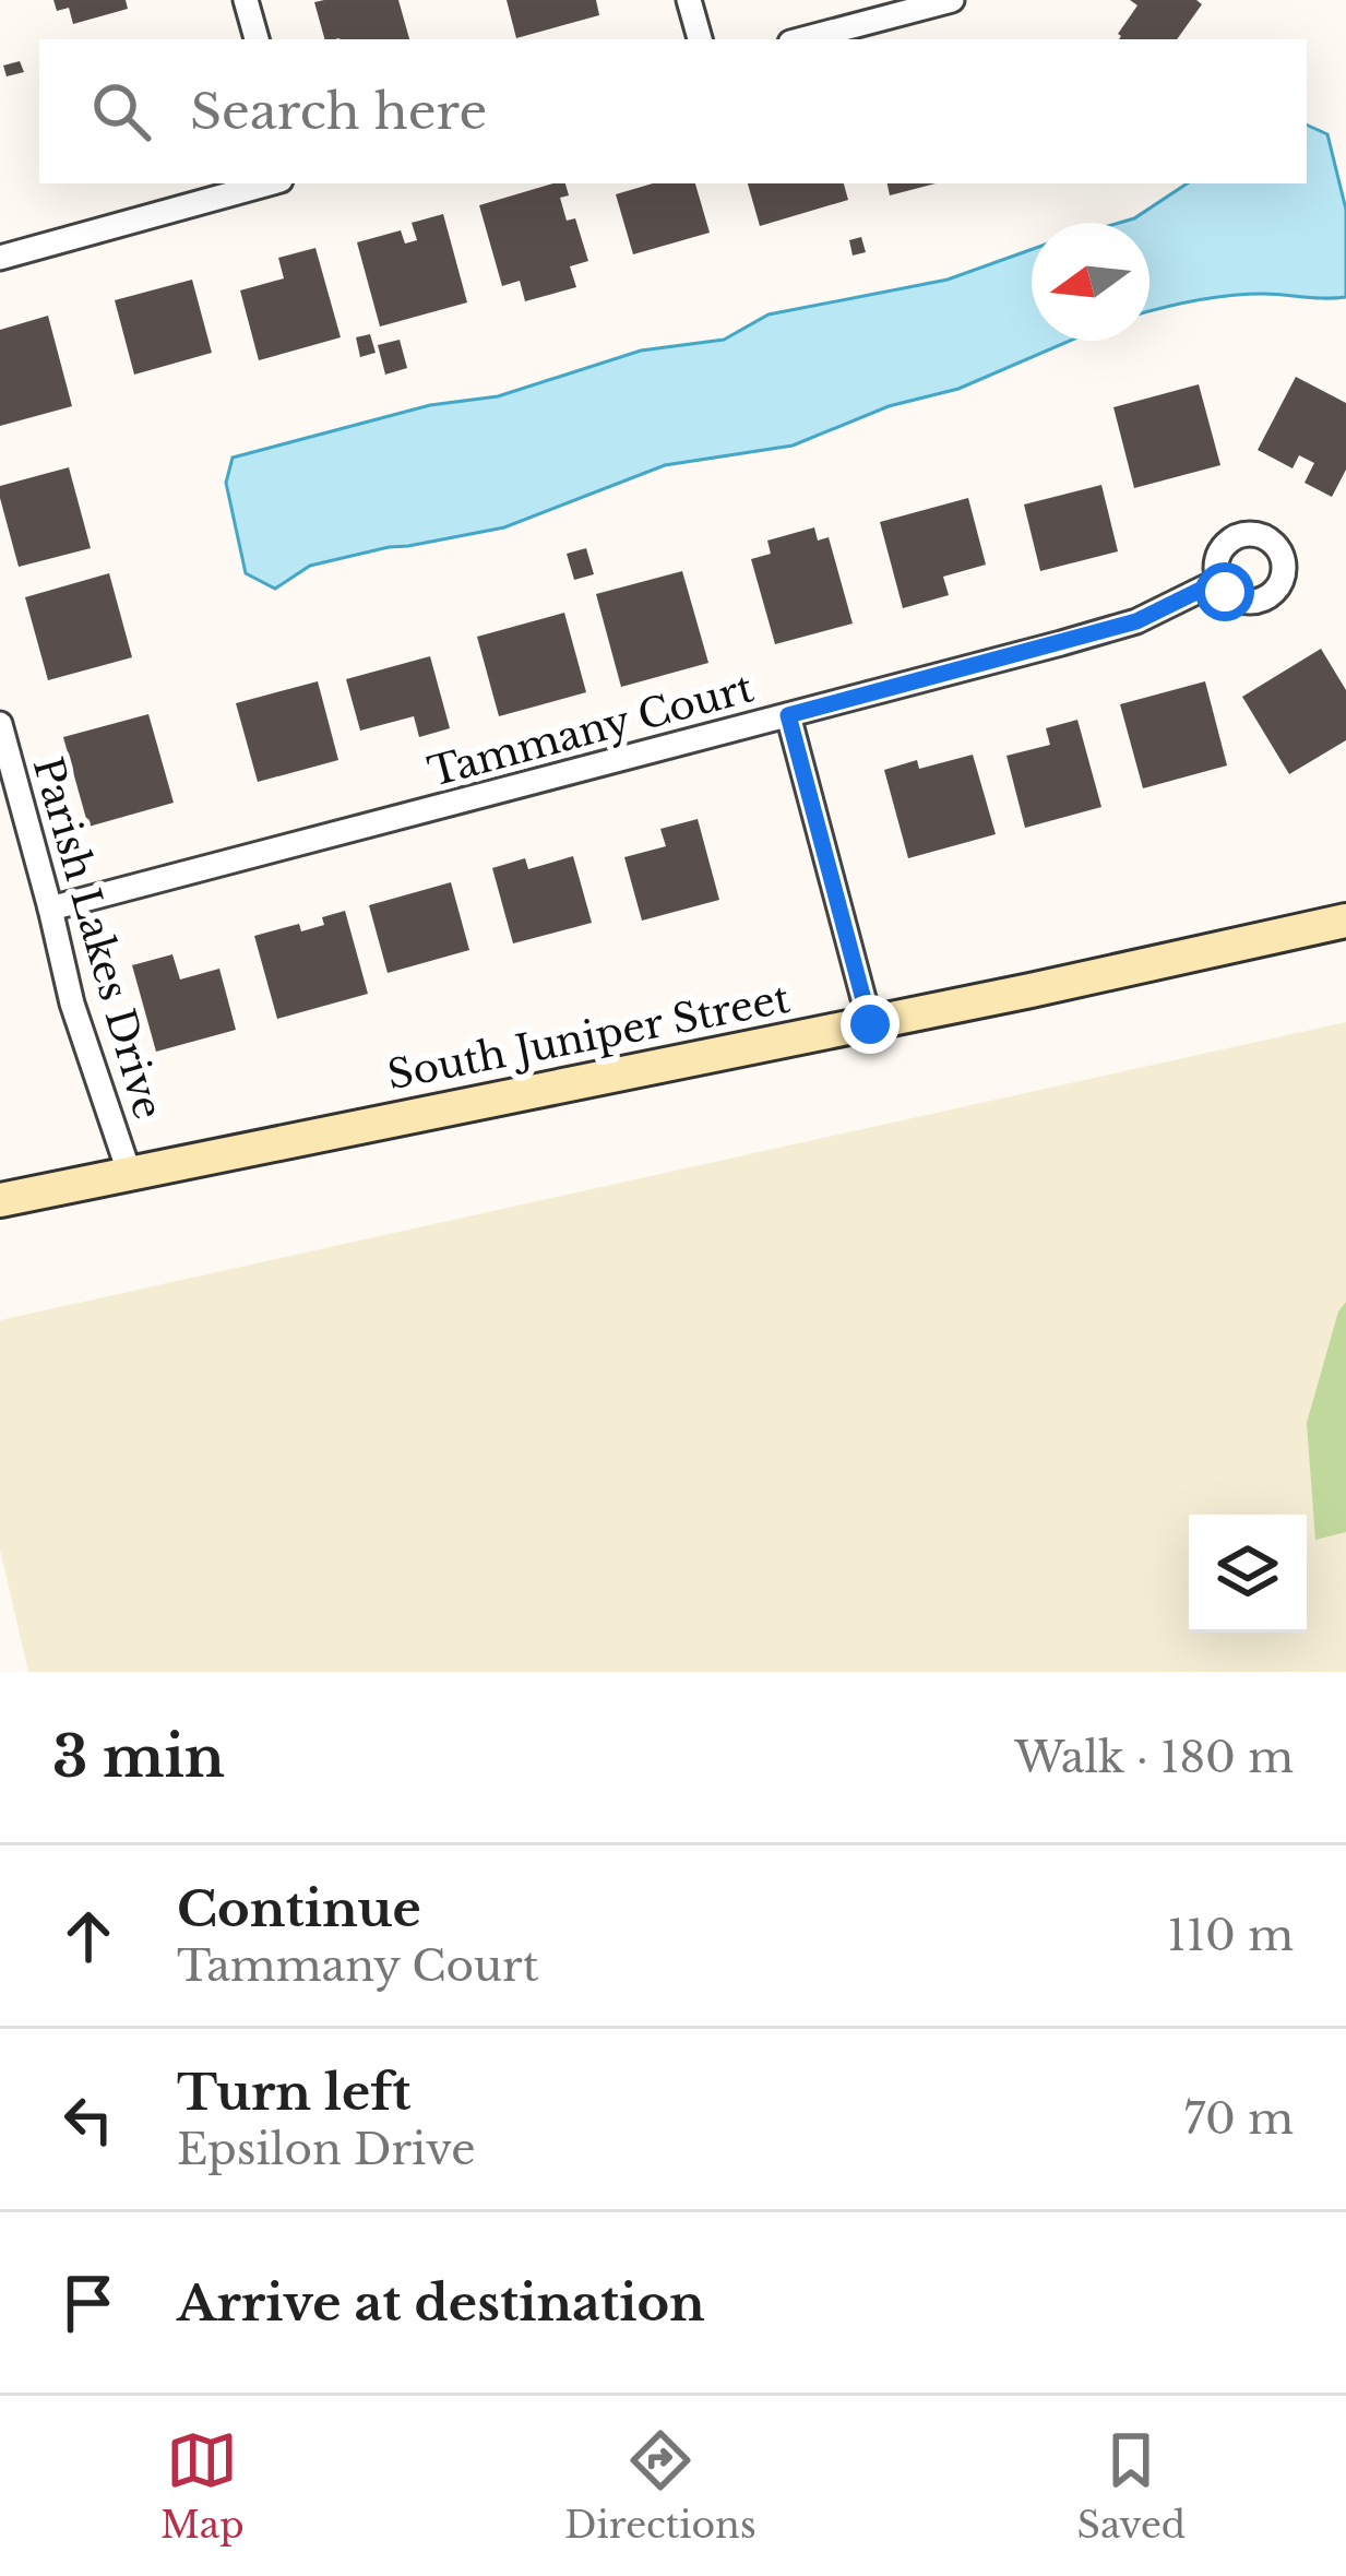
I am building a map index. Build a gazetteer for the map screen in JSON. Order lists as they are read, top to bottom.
{
  "streets": {
    "street": ["Tammany Court", "Parish Lakes Drive", "South Juniper Street"]
  },
  "crossings": [
    ["Tammany Court", "Parish Lakes Drive"],
    ["Parish Lakes Drive", "South Juniper Street"]
  ],
  "north": "left",
  "page": {
    "search": "Search here",
    "heading": ["3 min", "Walk · 180 m"],
    "list": [
      ["Continue", "Tammany Court", "110 m"],
      ["Turn left", "Epsilon Drive", "70 m"],
      "Arrive at destination"
    ],
    "nav": ["Map", "Directions", "Saved"]
  }
}
